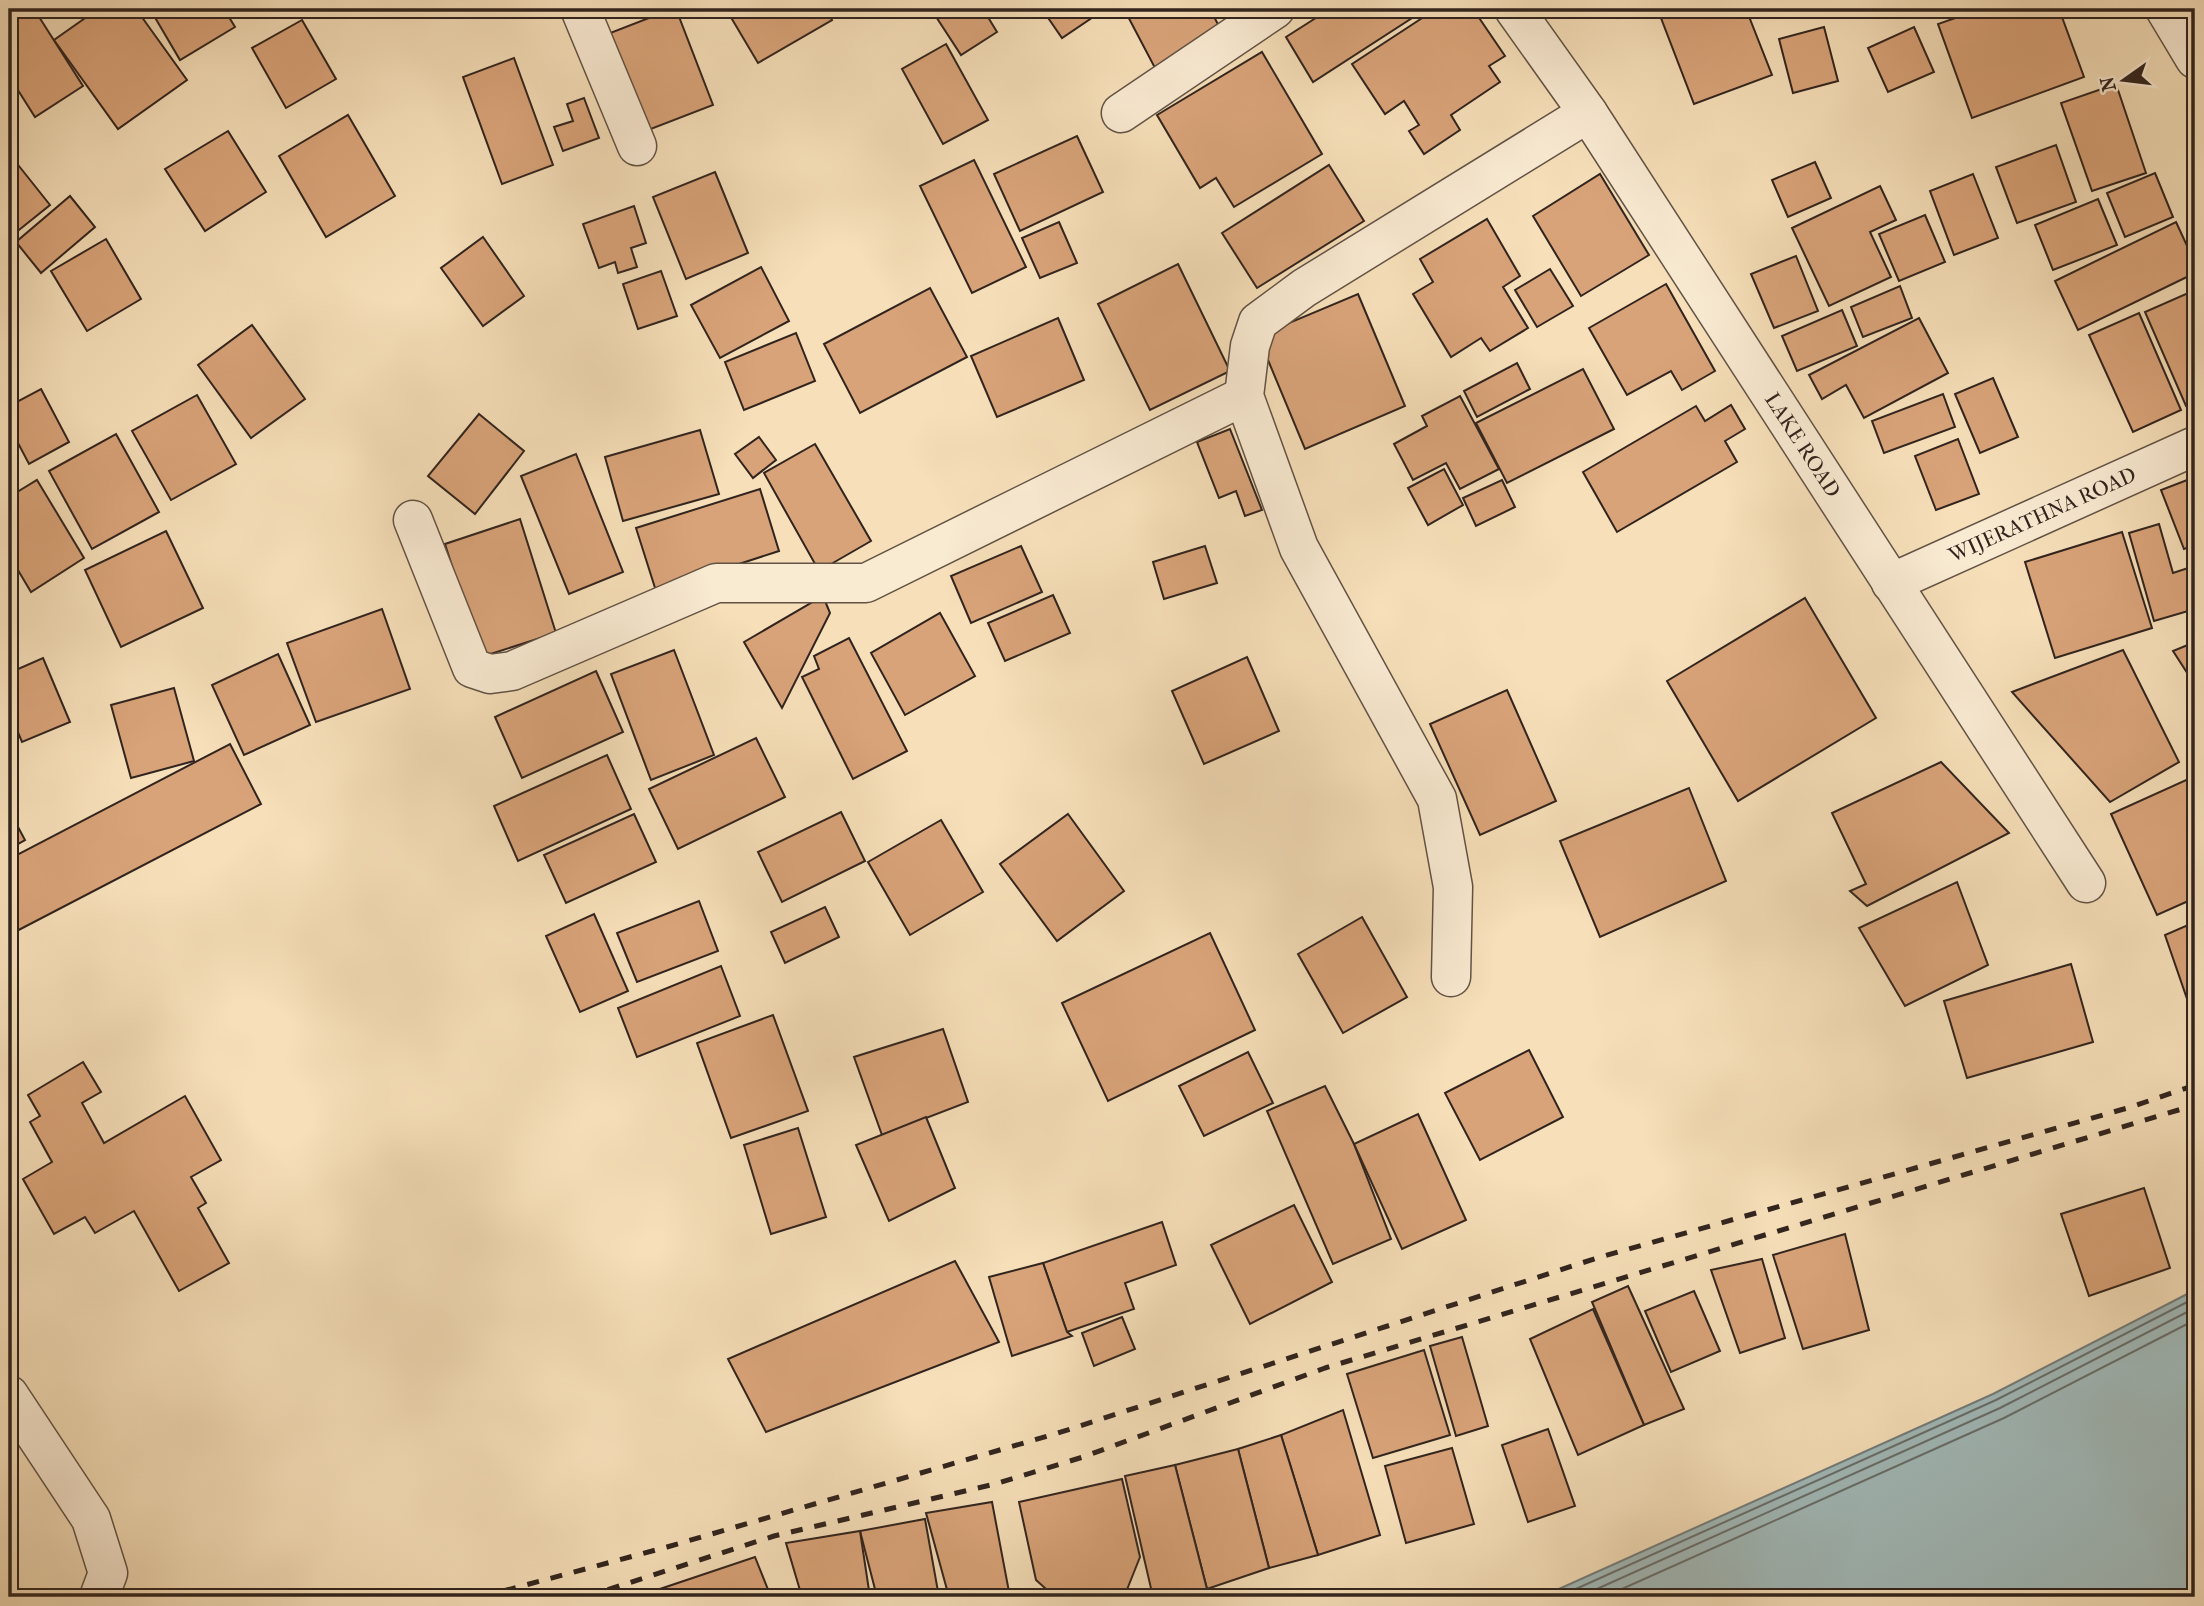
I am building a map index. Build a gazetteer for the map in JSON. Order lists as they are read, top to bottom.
{
  "streets": {
    "street": ["LAKE ROAD", "WIJERATHNA ROAD"]
  },
  "crossings": [
    ["LAKE ROAD", "WIJERATHNA ROAD"]
  ],
  "north": "left"
}
